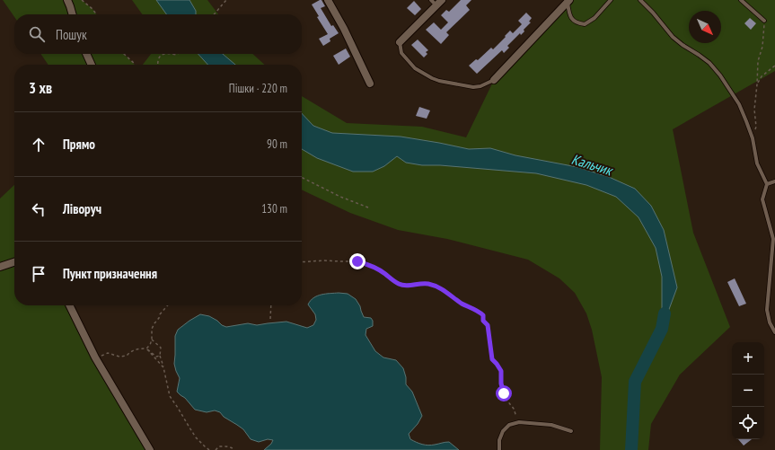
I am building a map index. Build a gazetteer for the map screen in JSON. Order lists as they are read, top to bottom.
{
  "water": ["Кальчик"],
  "north": "bottom right",
  "page": {
    "search": "Пошук",
    "heading": ["3 хв", "Пішки · 220 m"],
    "list": [
      ["Прямо", "90 m"],
      ["Ліворуч", "130 m"],
      "Пункт призначення"
    ],
    "map_buttons": ["+", "−"]
  }
}
